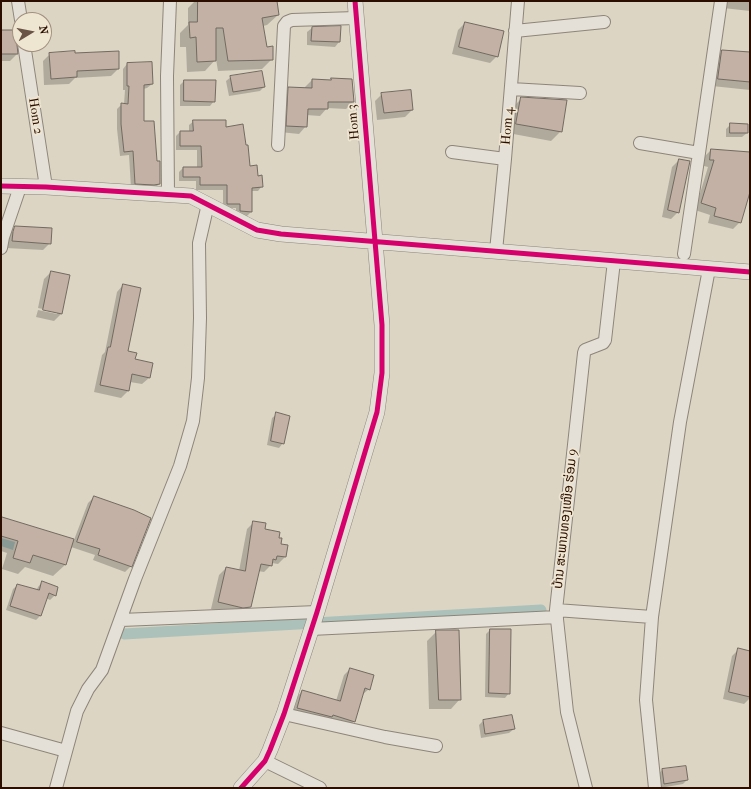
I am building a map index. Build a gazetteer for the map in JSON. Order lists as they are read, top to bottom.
{
  "streets": {
    "street": [
      "Hom 2",
      "Hom 3",
      "Hom 4",
      "ບ້ານ ສະພານທອງເໜືອ ຮ່ອມ 9"
    ]
  },
  "north": "right"
}
